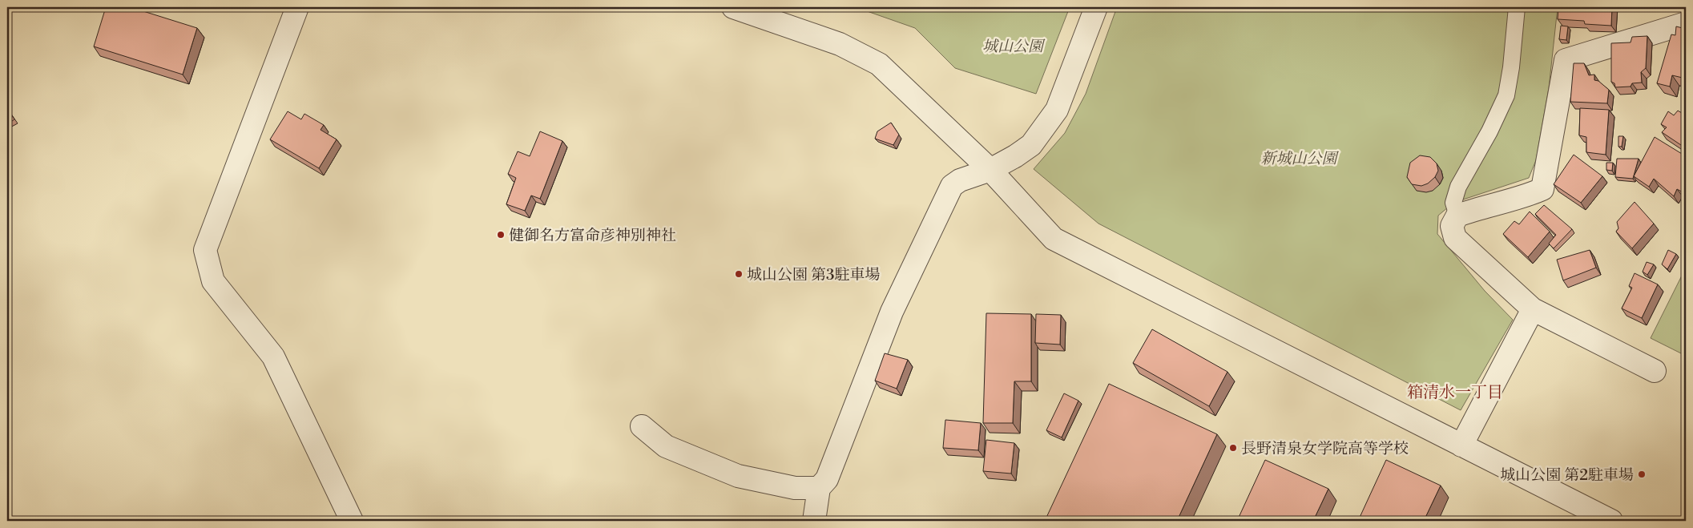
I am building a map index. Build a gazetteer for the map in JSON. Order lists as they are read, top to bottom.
{
  "districts": ["箱清水一丁目"],
  "parks": ["城山公園", "新城山公園"],
  "places": [
    "健御名方富命彦神別神社",
    "城山公園 第3駐車場",
    "長野清泉女学院高等学校",
    "城山公園 第2駐車場"
  ]
}
